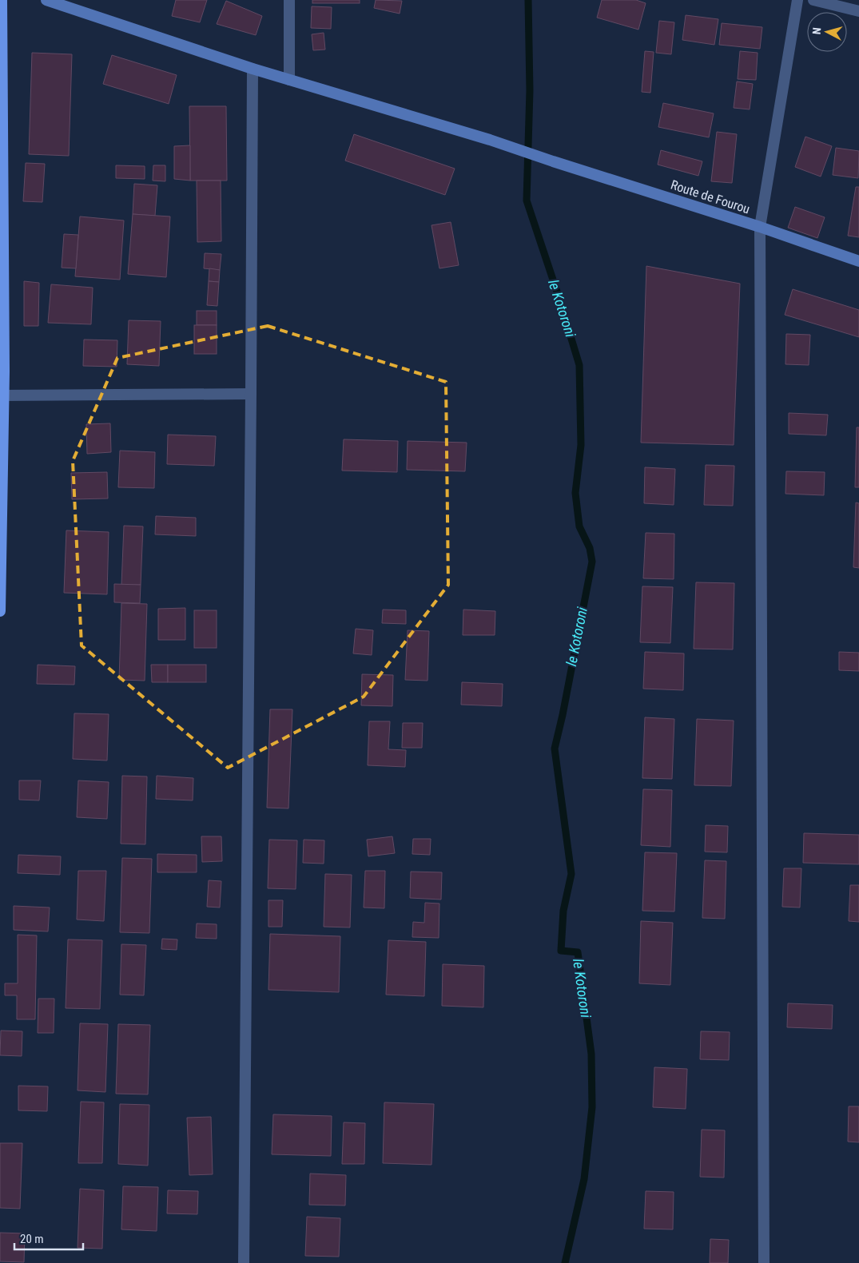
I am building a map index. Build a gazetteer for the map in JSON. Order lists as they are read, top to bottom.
{
  "streets": {
    "main road": ["Route de Fourou"]
  },
  "water": ["le Kotoroni"],
  "scale_bar": "20 m",
  "north": "left"
}
